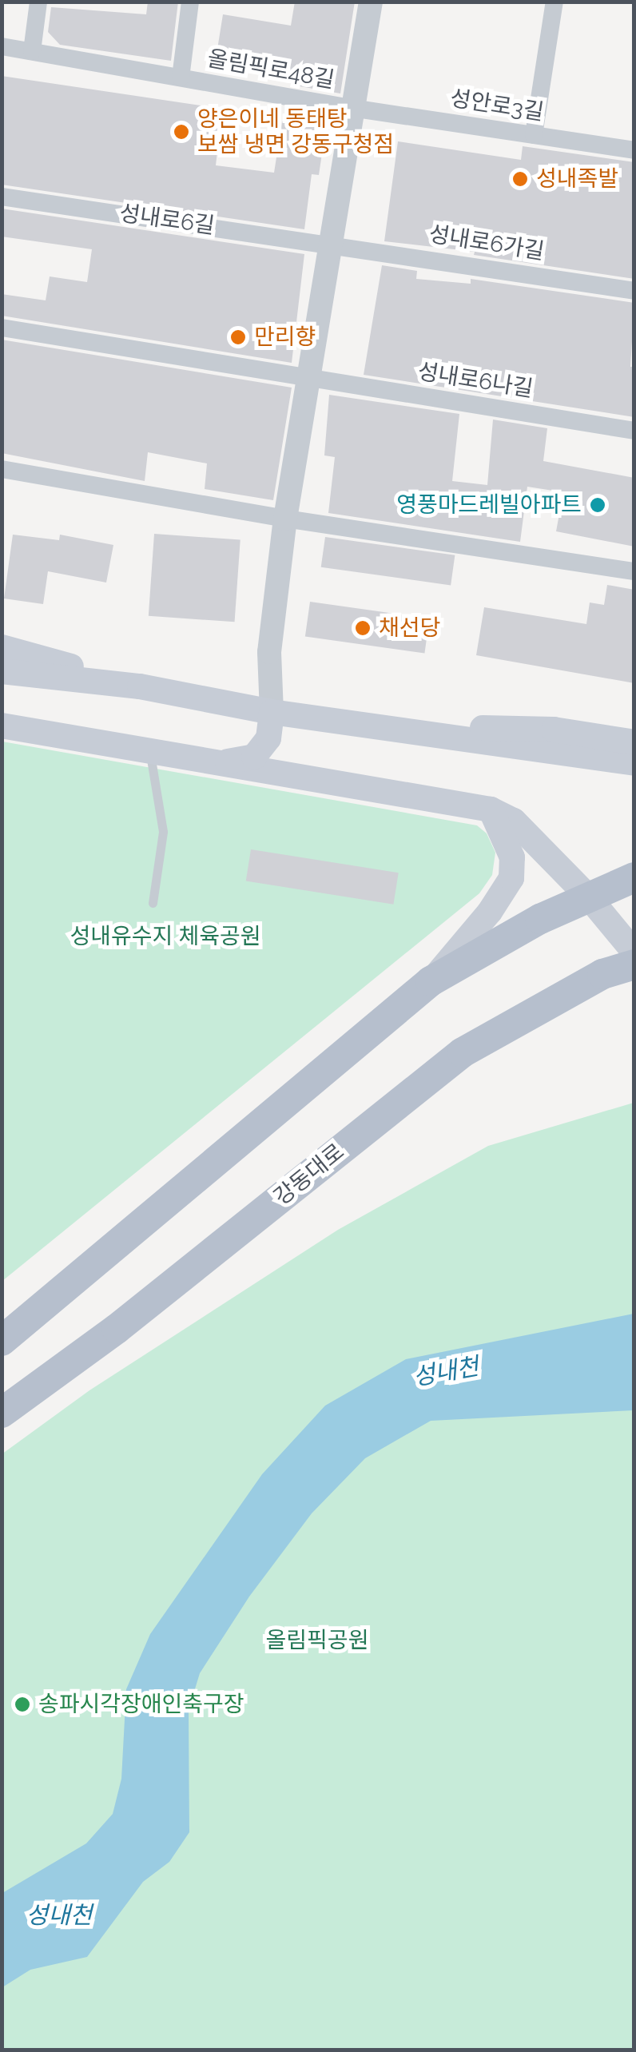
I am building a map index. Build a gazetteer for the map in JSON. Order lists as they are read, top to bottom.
{
  "streets": {
    "main road": ["강동대로"],
    "street": [
      "올림픽로48길",
      "성안로3길",
      "성내로6길",
      "성내로6가길",
      "성내로6나길"
    ]
  },
  "crossings": [
    ["올림픽로48길", "성안로3길"],
    ["성내로6길", "성내로6가길"]
  ],
  "water": ["성내천"],
  "parks": ["성내유수지 체육공원", "올림픽공원"],
  "places": [
    "양은이네 동태탕 보쌈 냉면 강동구청점",
    "성내족발",
    "만리향",
    "영풍마드레빌아파트",
    "채선당",
    "송파시각장애인축구장"
  ]
}
